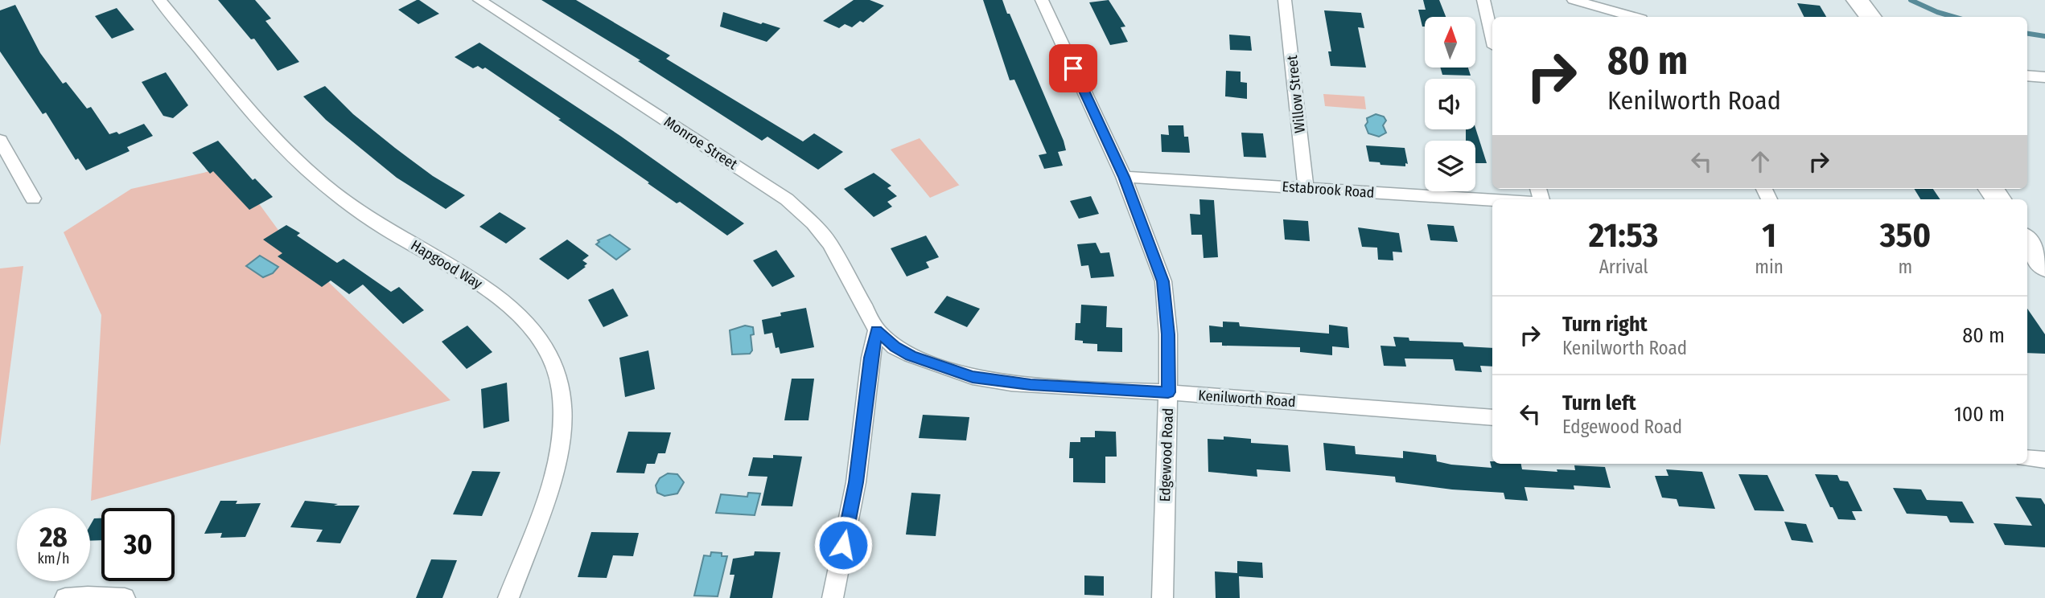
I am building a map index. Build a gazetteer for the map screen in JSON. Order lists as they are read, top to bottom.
{
  "streets": {
    "street": [
      "Willow Street",
      "Monroe Street",
      "Estabrook Road",
      "Hapgood Way",
      "Kenilworth Road",
      "Edgewood Road"
    ]
  },
  "crossings": [
    ["Willow Street", "Estabrook Road"],
    ["Monroe Street", "Kenilworth Road"],
    ["Estabrook Road", "Edgewood Road"],
    ["Kenilworth Road", "Edgewood Road"]
  ],
  "north": "top",
  "page": {
    "turn": ["80 m", "Kenilworth Road"],
    "eta": [
      "21:53",
      "Arrival",
      "1",
      "min",
      "350",
      "m"
    ],
    "list": [
      {
        "name": "Turn right",
        "note": "Kenilworth Road",
        "value": "80 m"
      },
      {
        "name": "Turn left",
        "note": "Edgewood Road",
        "value": "100 m"
      }
    ],
    "speed": "28 km/h",
    "limit": "30"
  }
}
